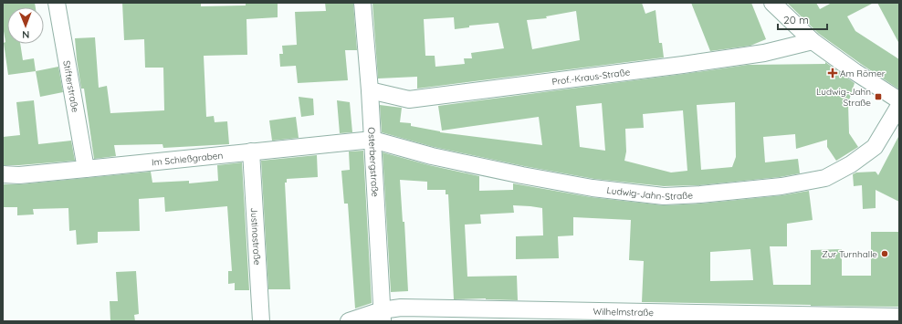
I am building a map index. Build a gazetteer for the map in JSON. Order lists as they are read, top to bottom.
{
  "streets": {
    "street": [
      "Prof.-Kraus-Straße",
      "Stifterstraße",
      "Im Schießgraben",
      "Osterbergstraße",
      "Ludwig-Jahn-Straße",
      "Justinastraße",
      "Wilhelmstraße"
    ]
  },
  "crossings": [
    ["Prof.-Kraus-Straße", "Osterbergstraße"],
    ["Stifterstraße", "Im Schießgraben"],
    ["Im Schießgraben", "Osterbergstraße"],
    ["Im Schießgraben", "Ludwig-Jahn-Straße"],
    ["Im Schießgraben", "Justinastraße"],
    ["Osterbergstraße", "Ludwig-Jahn-Straße"],
    ["Osterbergstraße", "Wilhelmstraße"]
  ],
  "places": {
    "health": ["Am Römer"],
    "transit": ["Ludwig-Jahn Straße"],
    "other": ["Zur Turnhalle"]
  },
  "scale_bar": "20 m",
  "north": "bottom"
}
